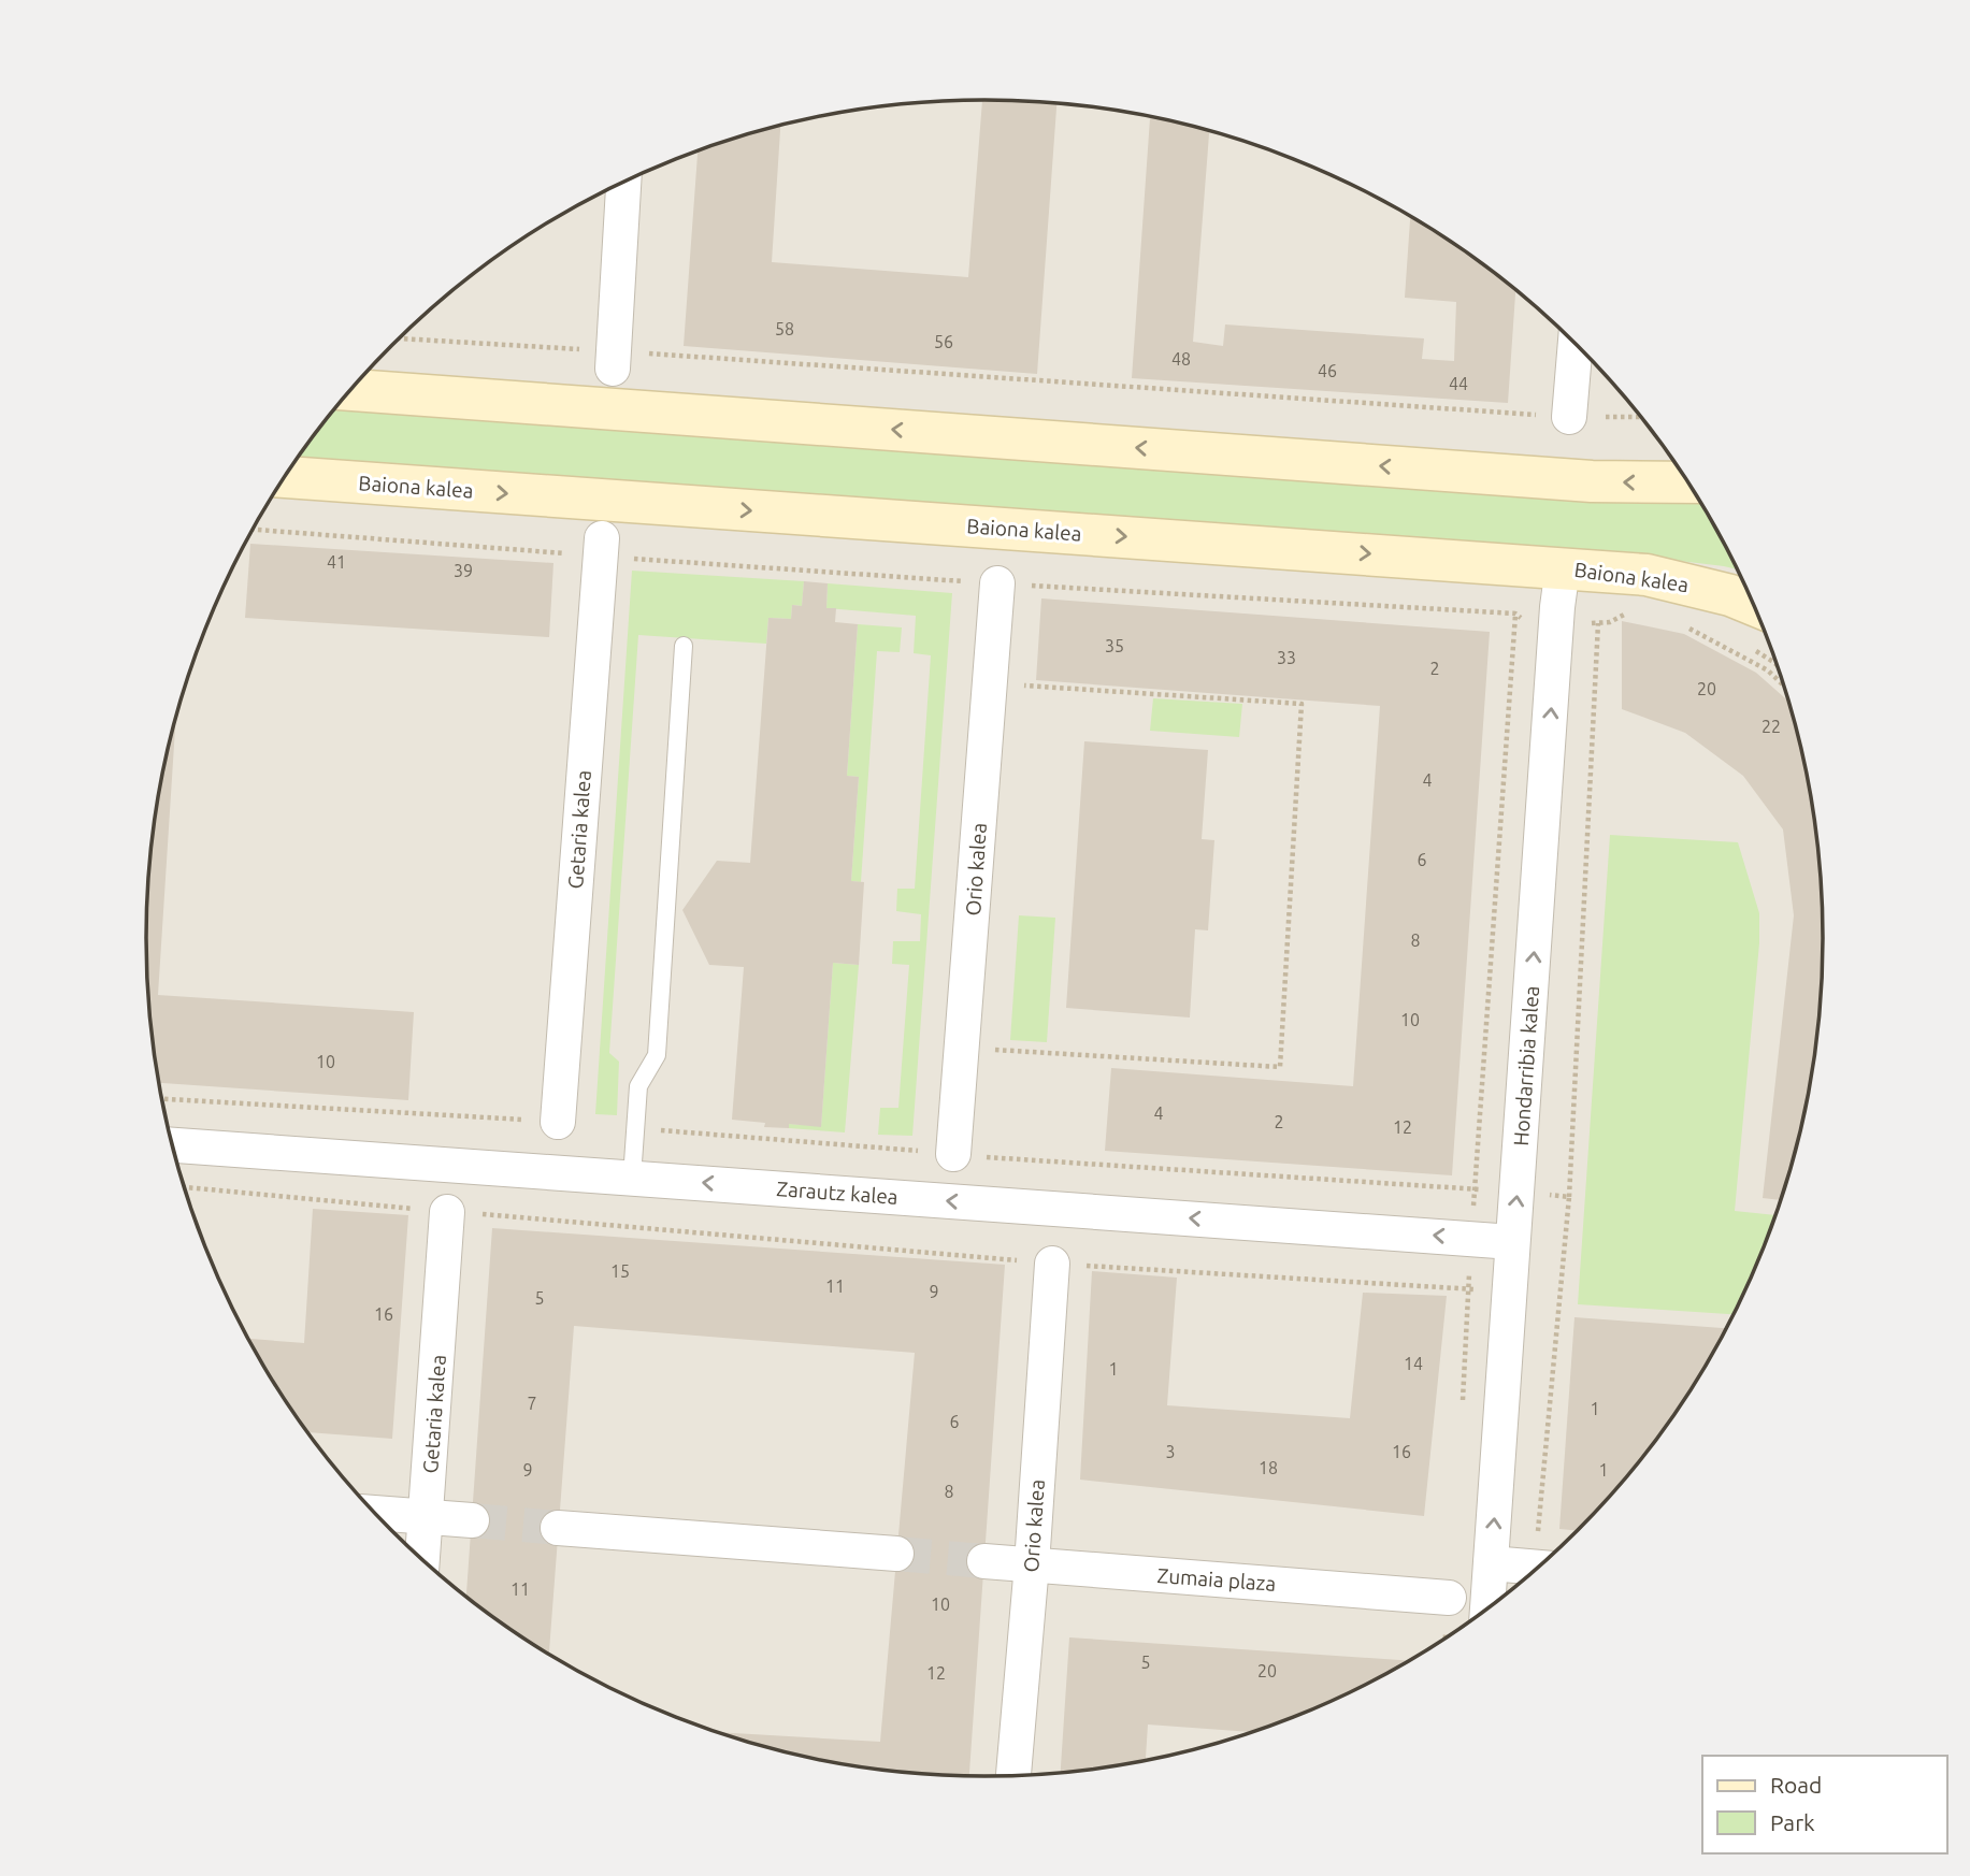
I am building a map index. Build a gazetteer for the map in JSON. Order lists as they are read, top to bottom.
{
  "streets": {
    "street": [
      "Baiona kalea",
      "Getaria kalea",
      "Orio kalea",
      "Hondarribia kalea",
      "Zarautz kalea",
      "Zumaia plaza"
    ]
  },
  "crossings": [
    ["Baiona kalea", "Hondarribia kalea"],
    ["Orio kalea", "Zumaia plaza"],
    ["Hondarribia kalea", "Zarautz kalea"]
  ],
  "one_way": ["Hondarribia kalea", "Zarautz kalea"],
  "house_numbers": [
    "58",
    "56",
    "48",
    "46",
    "44",
    "41",
    "39",
    "35",
    "33",
    "2",
    "20",
    "22",
    "4",
    "6",
    "8",
    "10",
    "10",
    "4",
    "2",
    "12",
    "15",
    "11",
    "9",
    "5",
    "16",
    "14",
    "1",
    "7",
    "1",
    "6",
    "3",
    "16",
    "18",
    "9",
    "1",
    "8",
    "11",
    "10",
    "5",
    "20",
    "12"
  ],
  "legend": ["Road", "Park"]
}
